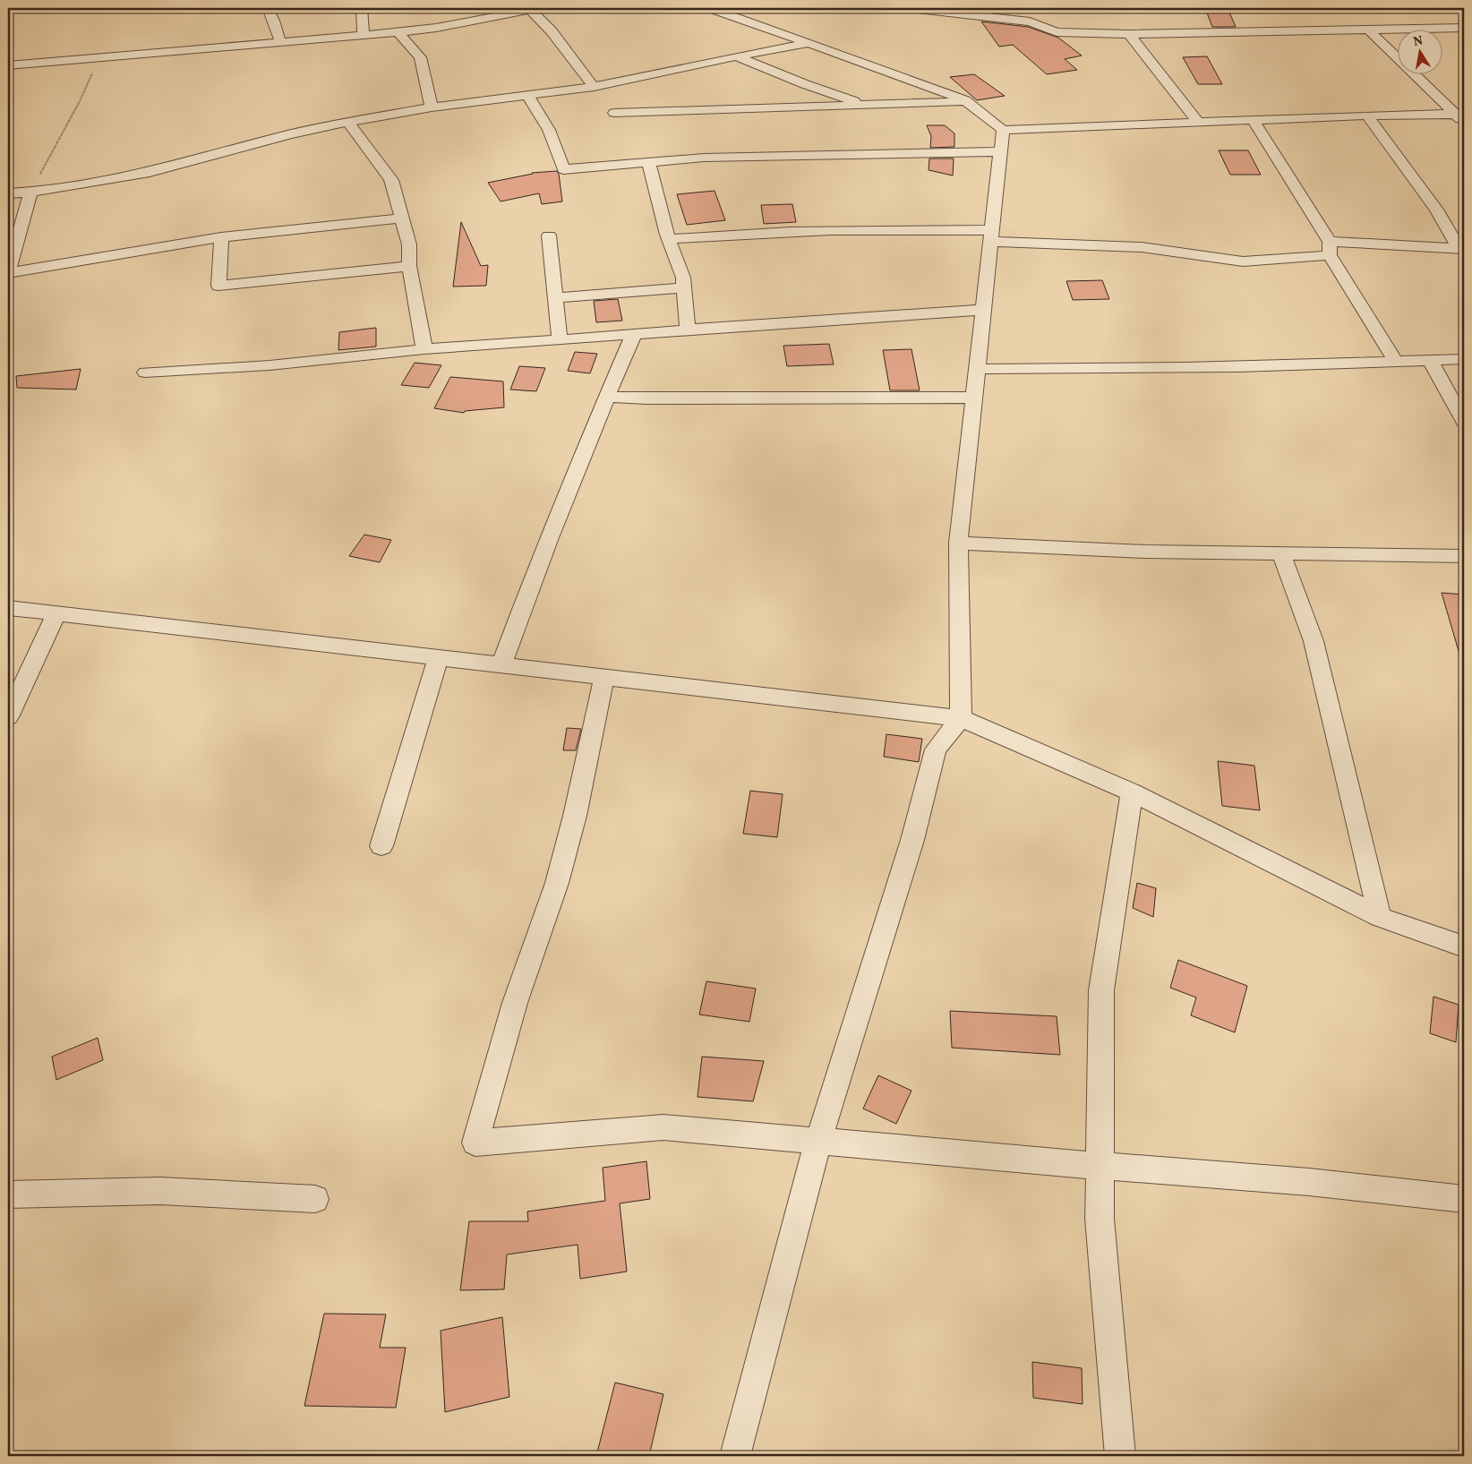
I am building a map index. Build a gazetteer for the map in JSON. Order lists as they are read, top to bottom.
{
  "north": "top"
}
